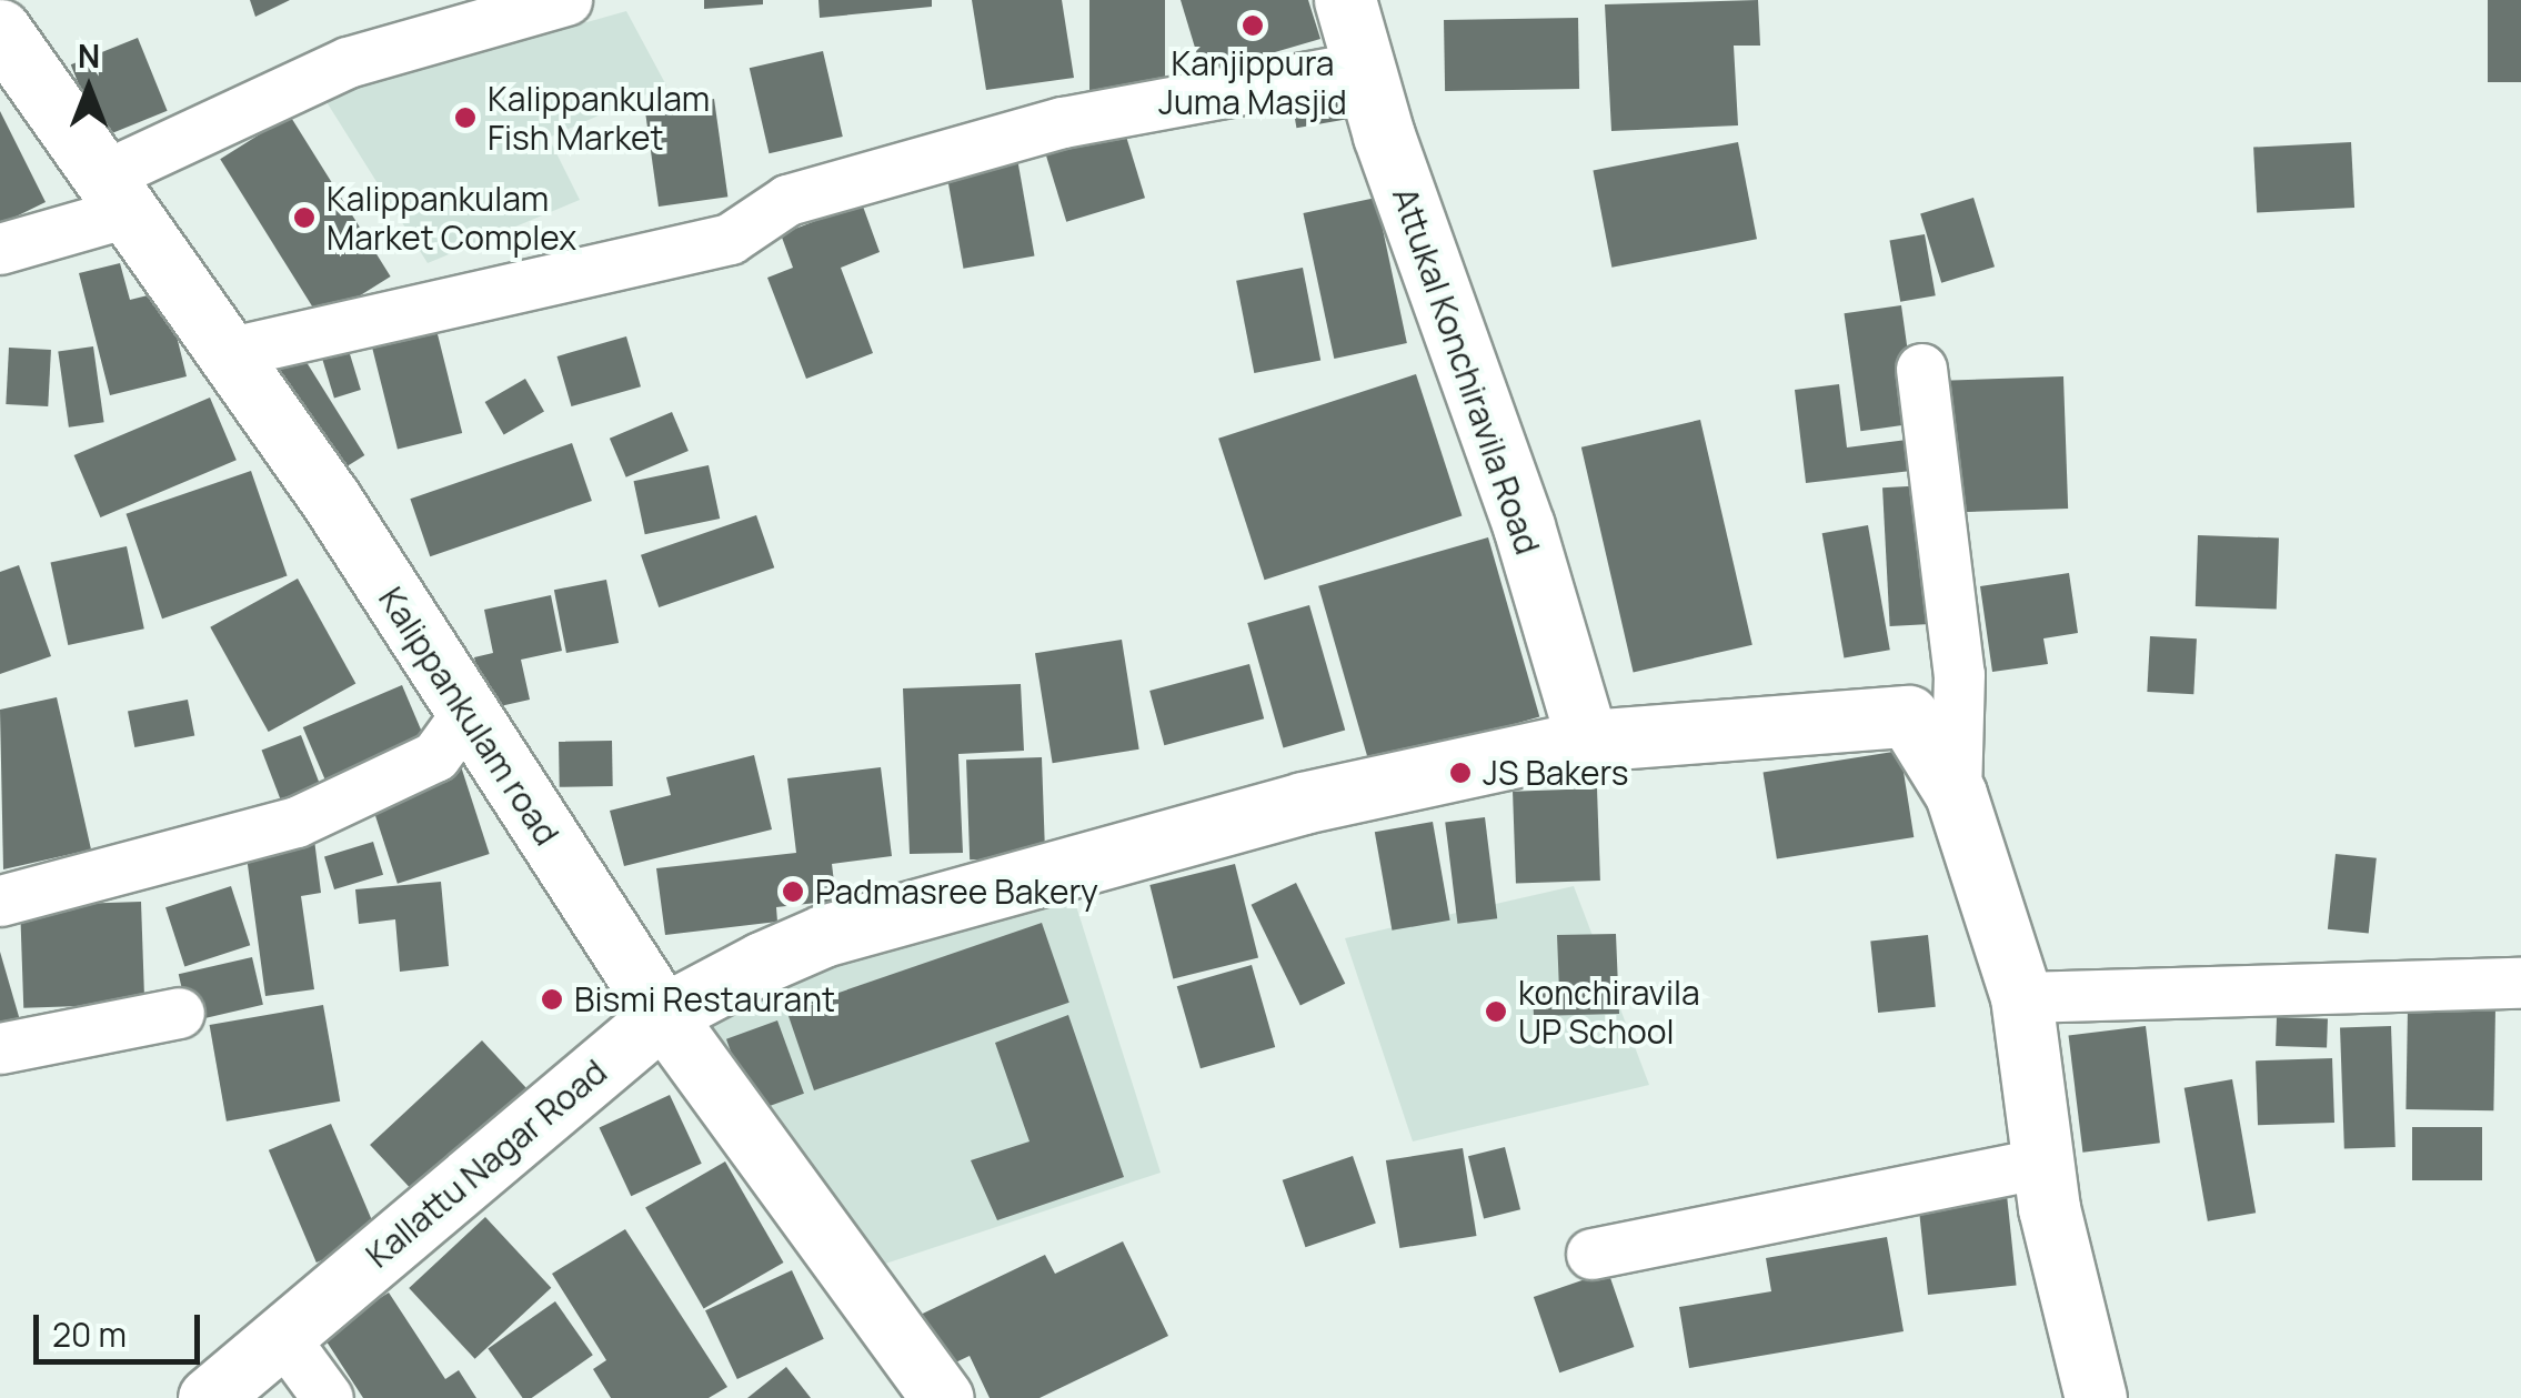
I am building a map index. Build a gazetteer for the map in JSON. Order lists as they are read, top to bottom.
{
  "streets": {
    "street": ["Attukal Konchiravila Road", "Kalippankulam road", "Kallattu Nagar Road"]
  },
  "crossings": [
    ["Attukal Konchiravila Road", "Kallattu Nagar Road"],
    ["Kalippankulam road", "Kallattu Nagar Road"]
  ],
  "places": [
    "Kanjippura Juma Masjid",
    "Kalippankulam Fish Market",
    "Kalippankulam Market Complex",
    "JS Bakers",
    "Padmasree Bakery",
    "Bismi Restaurant",
    "konchiravila UP School"
  ],
  "scale_bar": "20 m",
  "north": "top"
}
